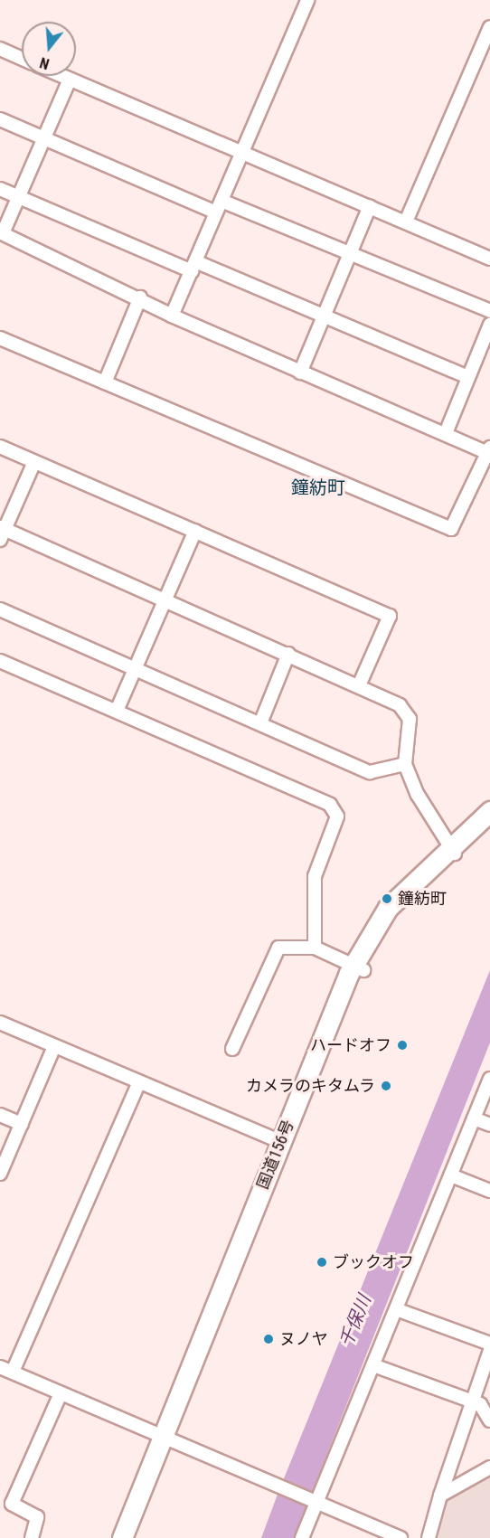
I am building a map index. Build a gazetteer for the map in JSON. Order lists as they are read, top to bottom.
{
  "streets": {
    "highway": ["国道156号"]
  },
  "districts": ["鐘紡町"],
  "water": ["千保川"],
  "places": [
    "鐘紡町",
    "ハードオフ",
    "カメラのキタムラ",
    "ブックオフ",
    "ヌノヤ"
  ],
  "north": "bottom"
}
